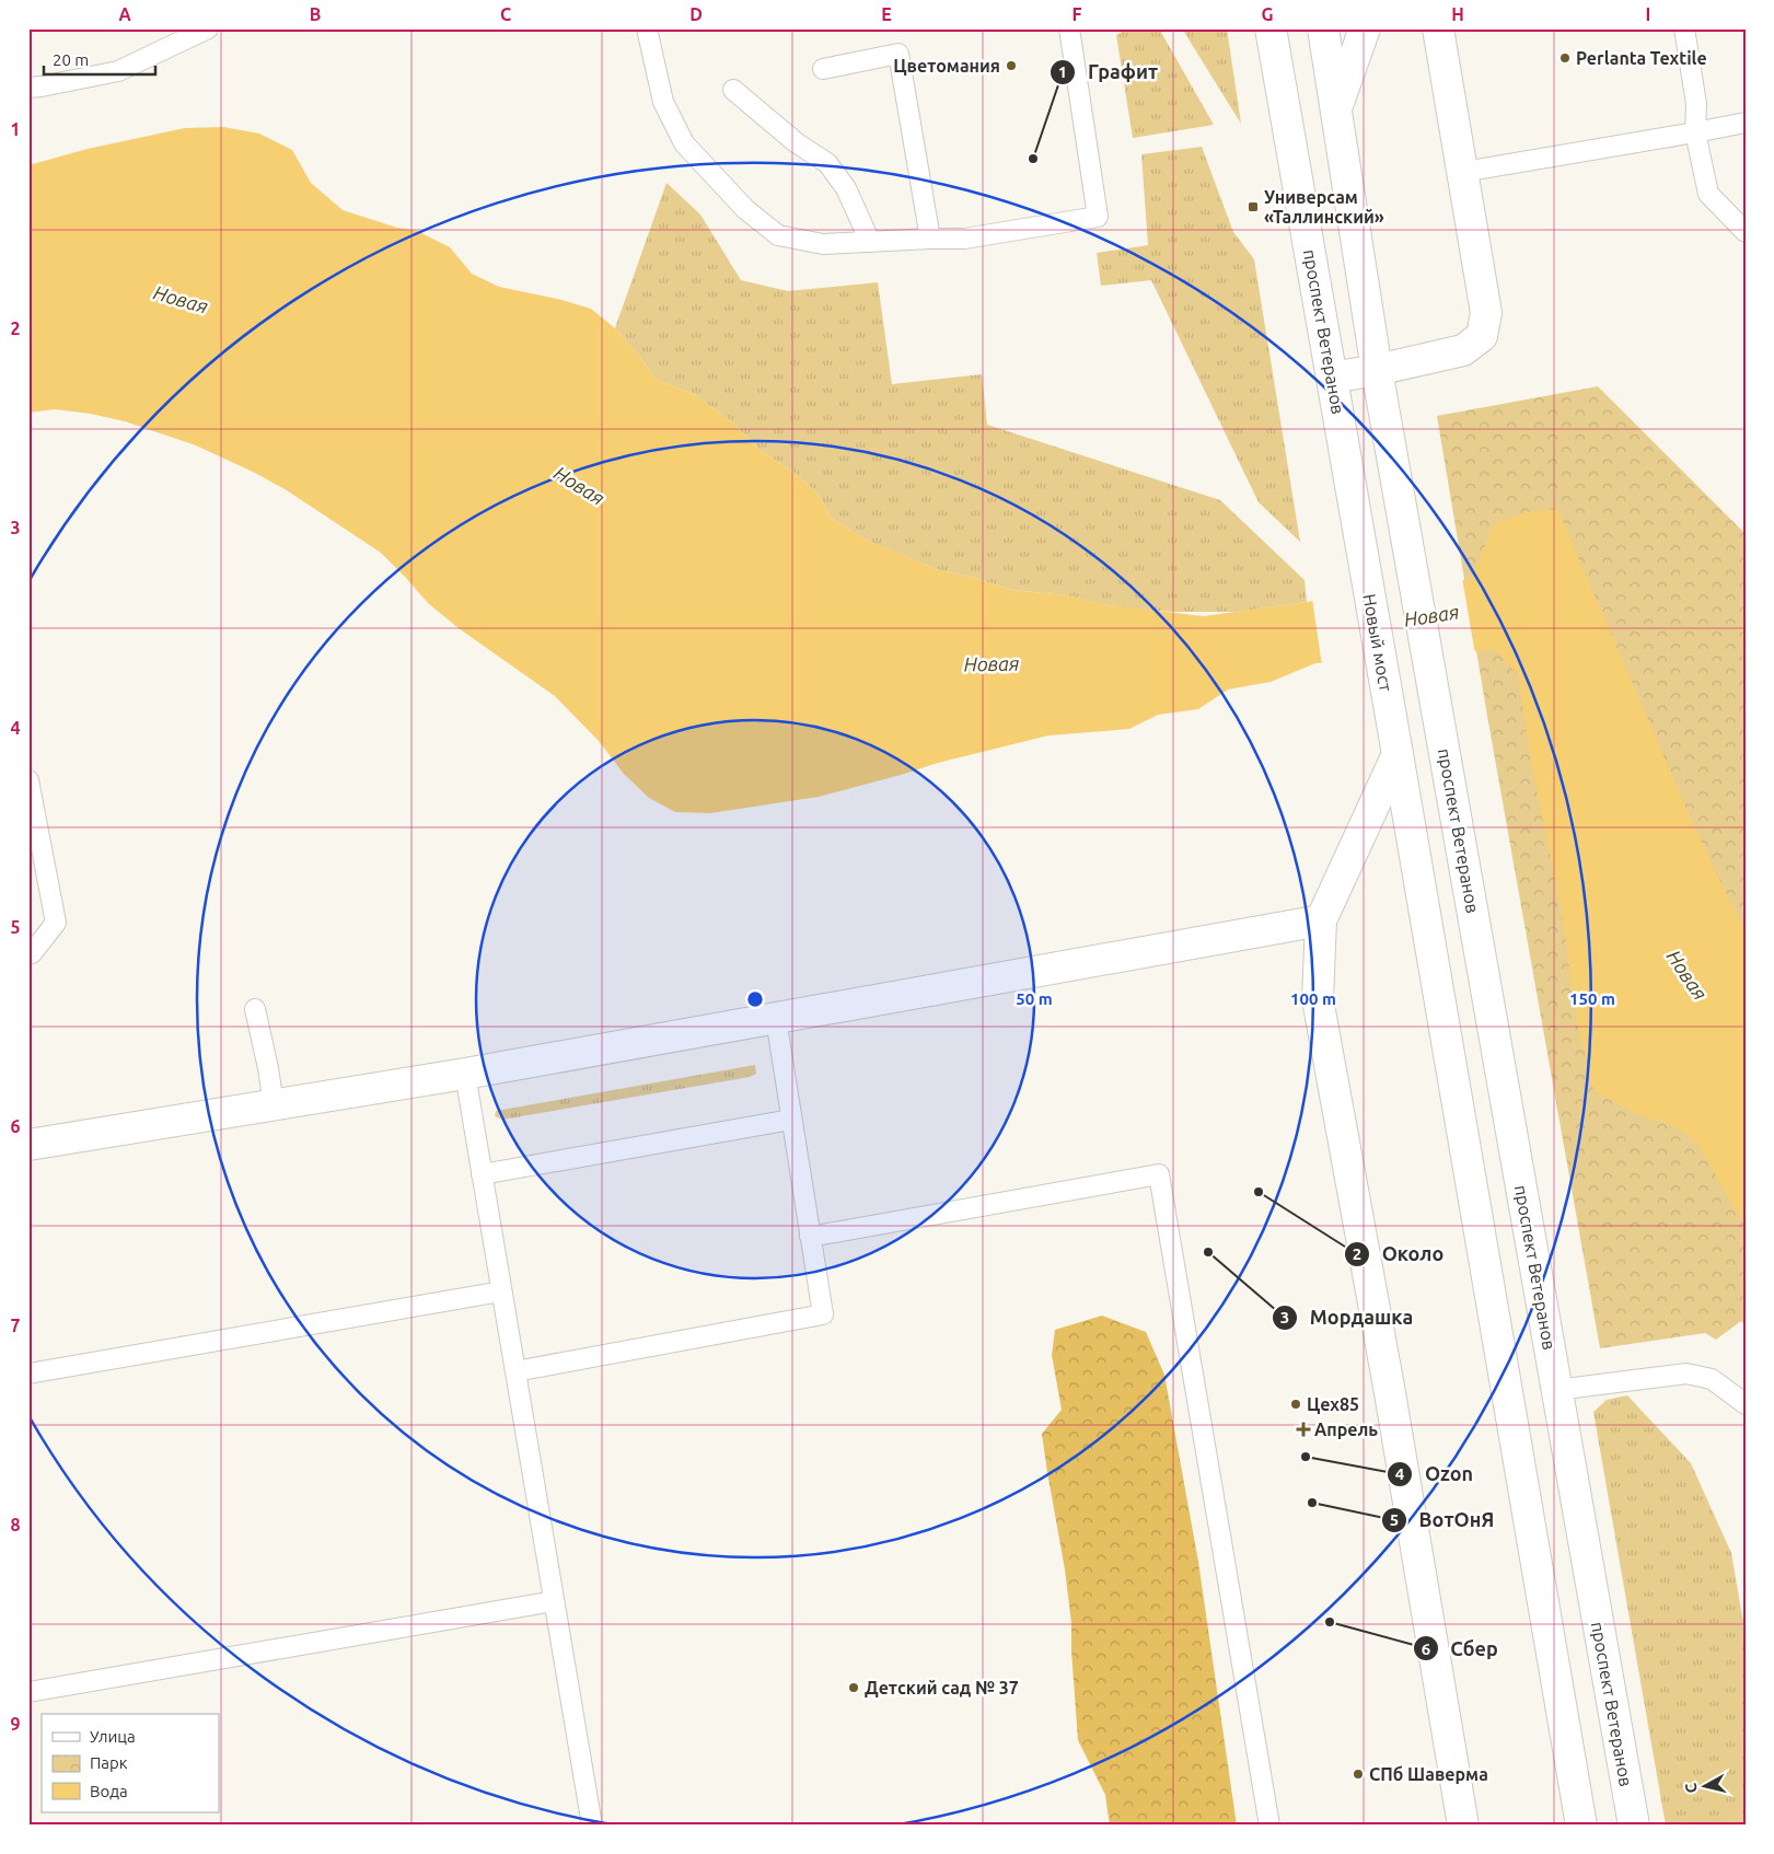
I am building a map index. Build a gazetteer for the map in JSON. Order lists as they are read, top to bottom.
{
  "streets": {
    "main road": ["проспект Ветеранов", "Новый мост"]
  },
  "crossings": [
    ["проспект Ветеранов", "Новый мост"]
  ],
  "water": ["Новая"],
  "places": {
    "other": [
      "Perlanta Textile",
      "Цветомания",
      "Графит",
      "Около",
      "Мордашка",
      "Цех85",
      "Ozon",
      "ВотОнЯ",
      "Сбер",
      "Детский сад № 37",
      "СПб Шаверма"
    ],
    "transit": ["Универсам «Таллинский»"],
    "health": ["Апрель"]
  },
  "legend": ["Улица", "Парк", "Вода"],
  "scale_bar": "20 m",
  "north": "left",
  "grid": {
    "columns": [
      "A",
      "B",
      "C",
      "D",
      "E",
      "F",
      "G",
      "H",
      "I"
    ],
    "rows": [
      "1",
      "2",
      "3",
      "4",
      "5",
      "6",
      "7",
      "8",
      "9"
    ]
  },
  "rings": ["50 m", "100 m", "150 m"]
}
